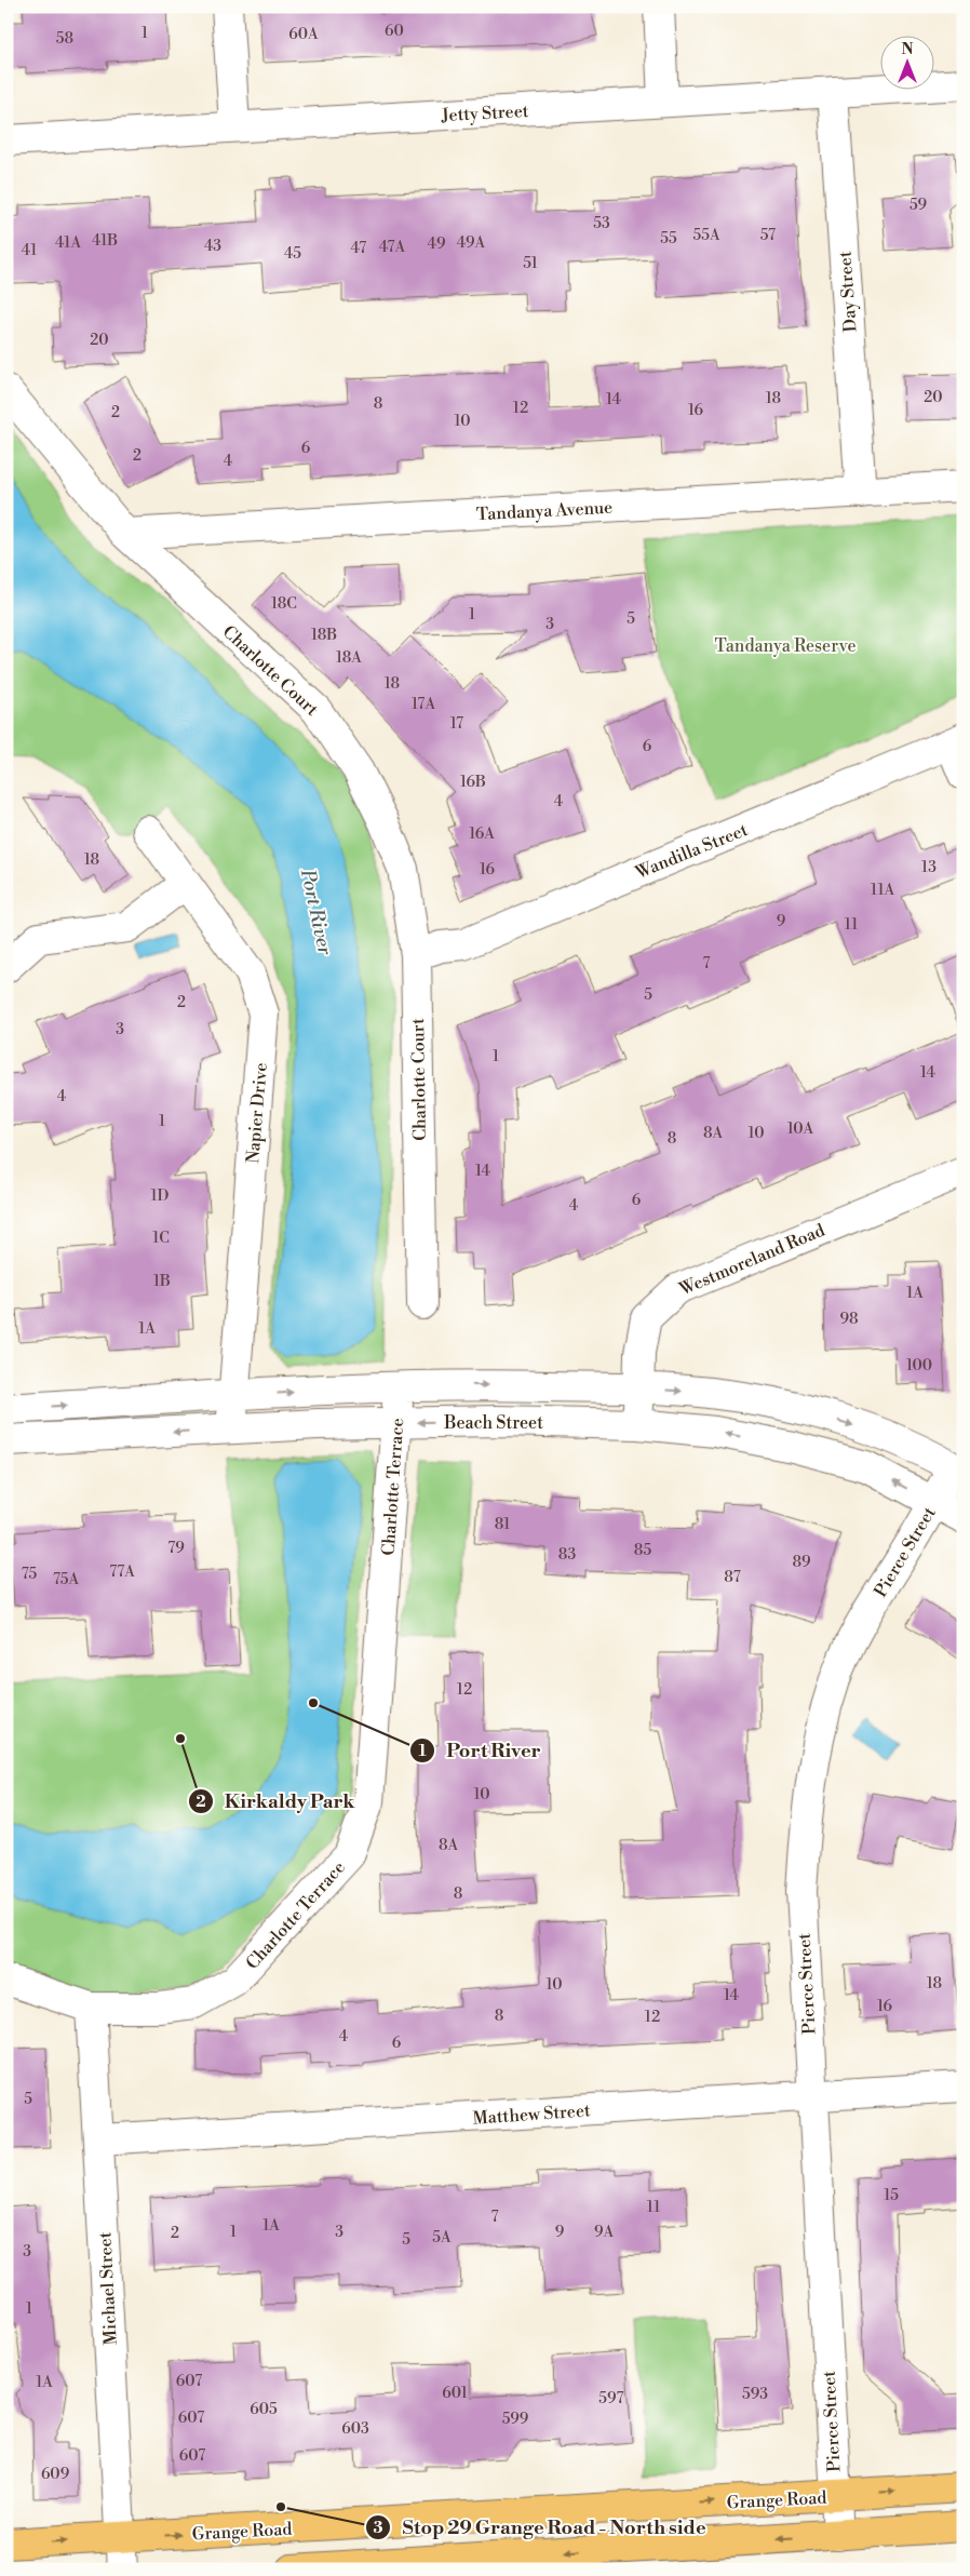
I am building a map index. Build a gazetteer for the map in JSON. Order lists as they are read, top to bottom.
{
  "streets": {
    "main road": ["Grange Road"],
    "street": [
      "Jetty Street",
      "Day Street",
      "Tandanya Avenue",
      "Charlotte Court",
      "Wandilla Street",
      "Napier Drive",
      "Westmoreland Road",
      "Beach Street",
      "Charlotte Terrace",
      "Pierce Street",
      "Matthew Street",
      "Michael Street"
    ]
  },
  "crossings": [
    ["Jetty Street", "Day Street"],
    ["Day Street", "Tandanya Avenue"],
    ["Tandanya Avenue", "Charlotte Court"],
    ["Charlotte Court", "Wandilla Street"],
    ["Napier Drive", "Beach Street"],
    ["Westmoreland Road", "Beach Street"],
    ["Beach Street", "Charlotte Terrace"],
    ["Beach Street", "Pierce Street"],
    ["Charlotte Terrace", "Michael Street"],
    ["Pierce Street", "Matthew Street"],
    ["Pierce Street", "Grange Road"],
    ["Matthew Street", "Michael Street"],
    ["Michael Street", "Grange Road"]
  ],
  "water": ["Port River"],
  "parks": ["Tandanya Reserve"],
  "places": ["Port River", "Kirkaldy Park", "Stop 29 Grange Road - North side"],
  "house_numbers": [
    "60",
    "1",
    "60A",
    "58",
    "59",
    "53",
    "55A",
    "57",
    "55",
    "41B",
    "41A",
    "49A",
    "49",
    "43",
    "47A",
    "47",
    "41",
    "45",
    "51",
    "20",
    "20",
    "18",
    "14",
    "8",
    "12",
    "16",
    "2",
    "10",
    "6",
    "2",
    "4",
    "18C",
    "1",
    "5",
    "3",
    "18B",
    "18A",
    "18",
    "17A",
    "17",
    "6",
    "16B",
    "4",
    "16A",
    "18",
    "13",
    "16",
    "11A",
    "9",
    "11",
    "7",
    "5",
    "2",
    "3",
    "1",
    "14",
    "4",
    "1",
    "10A",
    "8A",
    "10",
    "8",
    "14",
    "1D",
    "6",
    "4",
    "1C",
    "1B",
    "1A",
    "98",
    "1A",
    "100",
    "81",
    "79",
    "85",
    "83",
    "89",
    "77A",
    "75",
    "87",
    "75A",
    "12",
    "10",
    "8A",
    "8",
    "18",
    "10",
    "14",
    "16",
    "8",
    "12",
    "4",
    "6",
    "5",
    "15",
    "11",
    "7",
    "1A",
    "1",
    "3",
    "9",
    "9A",
    "2",
    "5A",
    "5",
    "3",
    "1",
    "607",
    "1A",
    "601",
    "593",
    "597",
    "605",
    "607",
    "599",
    "603",
    "607",
    "609"
  ],
  "north": "top"
}
